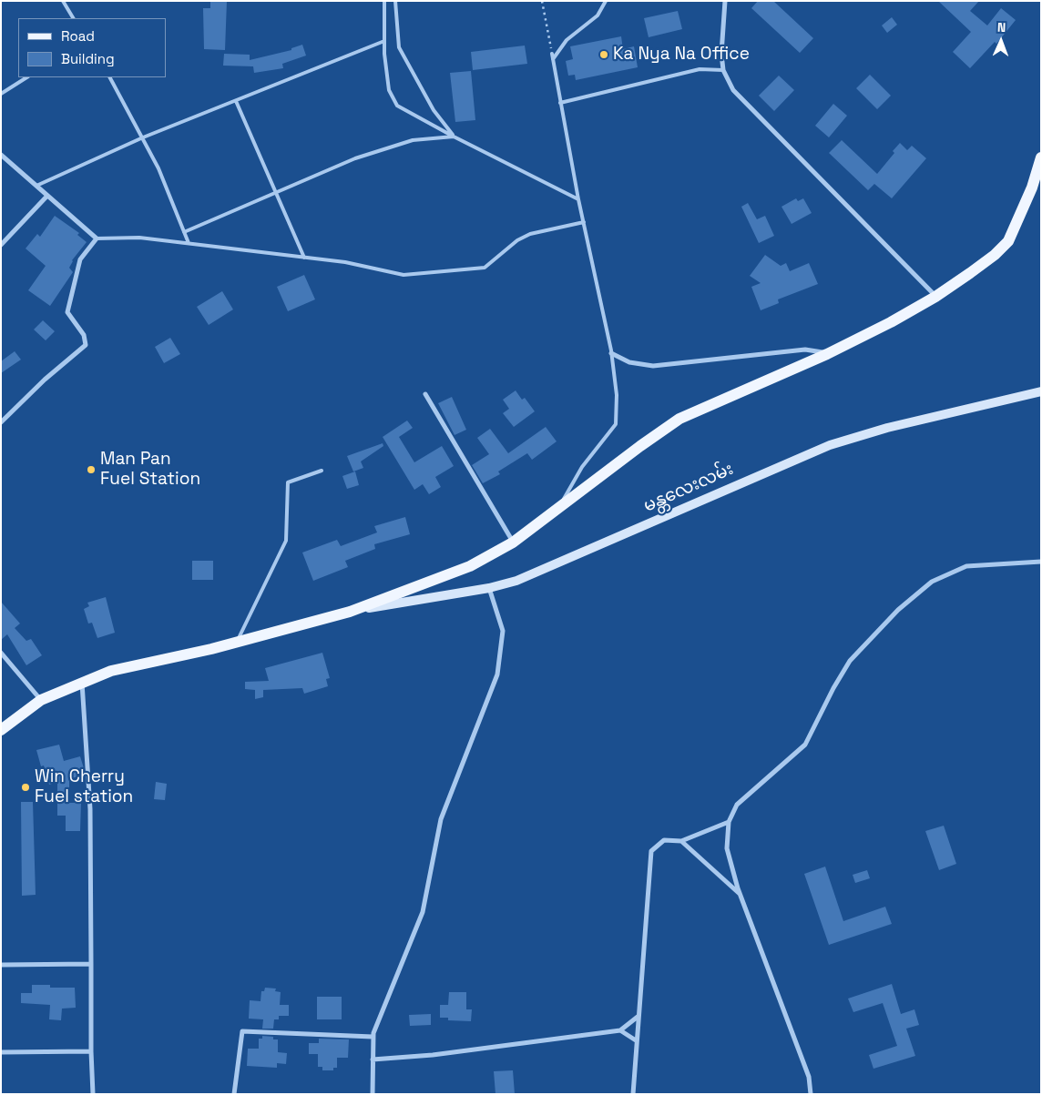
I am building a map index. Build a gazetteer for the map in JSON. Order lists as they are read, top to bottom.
{
  "streets": {
    "main road": ["မန္တလေးလမ်း"]
  },
  "places": ["Ka Nya Na Office", "Man Pan Fuel Station", "Win Cherry Fuel station"],
  "legend": ["Road", "Building"],
  "north": "top"
}
